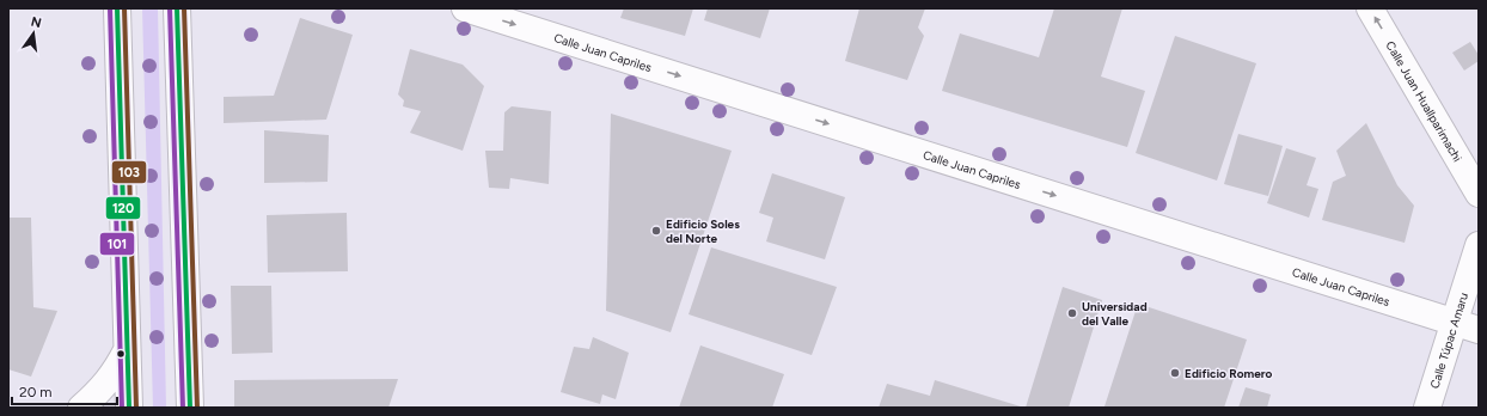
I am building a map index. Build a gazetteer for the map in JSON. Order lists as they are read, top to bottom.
{
  "streets": {
    "street": ["Calle Juan Capriles", "Calle Juan Huallparimachi", "Calle Túpac Amaru"]
  },
  "crossings": [
    ["Calle Juan Capriles", "Calle Túpac Amaru"]
  ],
  "one_way": ["Calle Juan Capriles", "Calle Juan Huallparimachi"],
  "places": ["Edificio Soles del Norte", "Universidad del Valle", "Edificio Romero"],
  "lines": ["transit line 120", "transit line 101", "transit line 103"],
  "scale_bar": "20 m",
  "north": "top"
}
